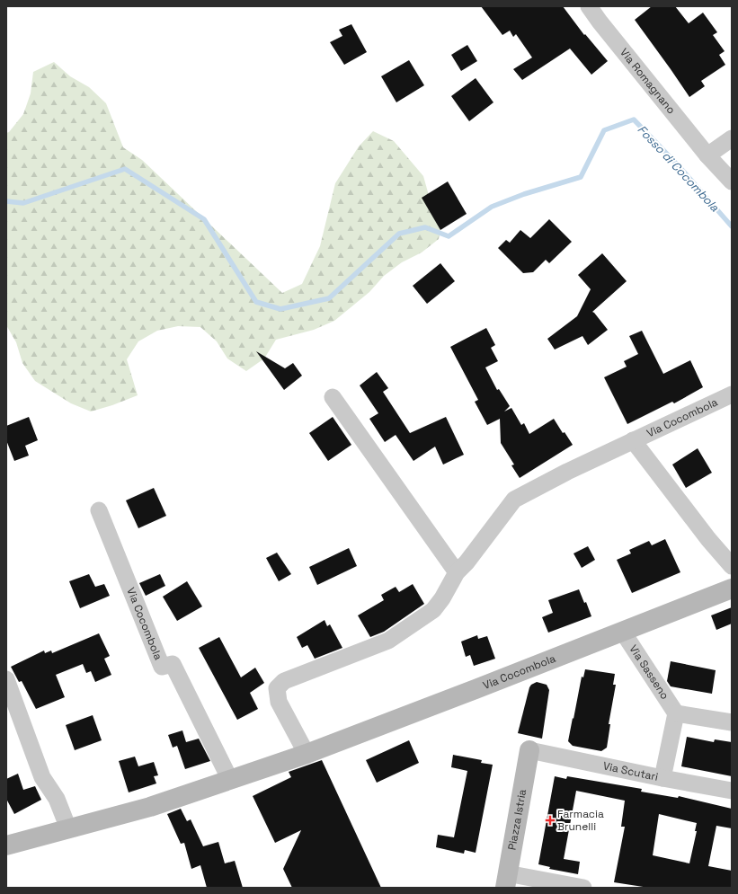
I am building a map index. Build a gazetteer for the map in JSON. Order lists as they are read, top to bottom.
{
  "streets": {
    "street": [
      "Via Romagnano",
      "Via Cocombola",
      "Via Sasseno",
      "Via Scutari",
      "Piazza Istria"
    ]
  },
  "crossings": [
    ["Via Cocombola", "Via Sasseno"],
    ["Via Scutari", "Piazza Istria"]
  ],
  "water": ["Fosso di Cocombola"],
  "places": {
    "health": ["Farmacia Brunelli"]
  }
}
